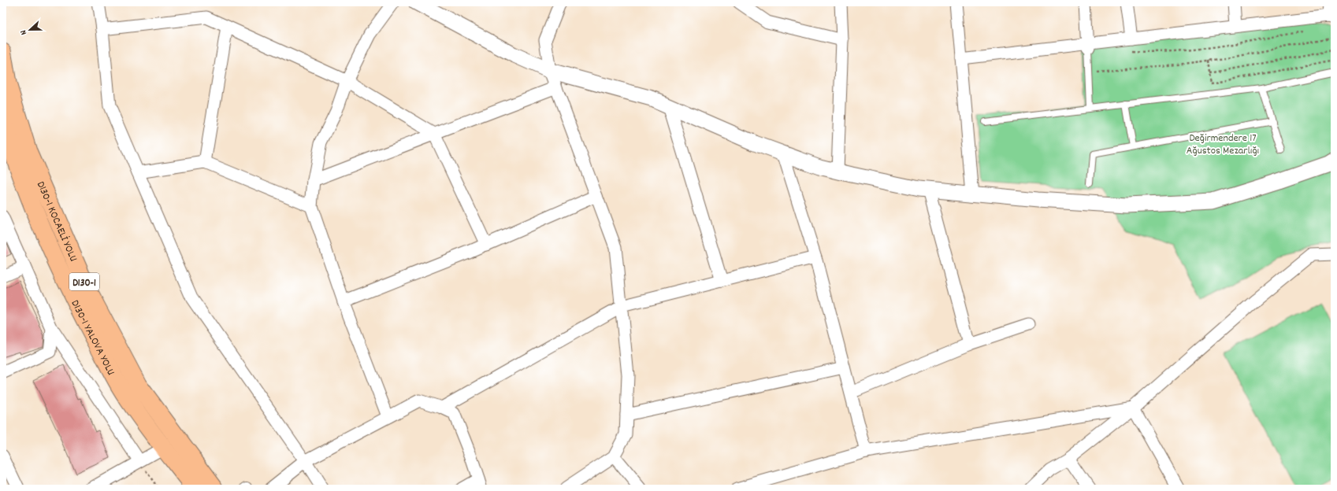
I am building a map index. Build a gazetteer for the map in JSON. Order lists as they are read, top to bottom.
{
  "streets": {
    "highway": ["D130-1 KOCAELİ YOLU", "D130-1", "D130-1 YALOVA YOLU"]
  },
  "parks": ["Değirmendere 17 Ağustos Mezarlığı"],
  "north": "left"
}
